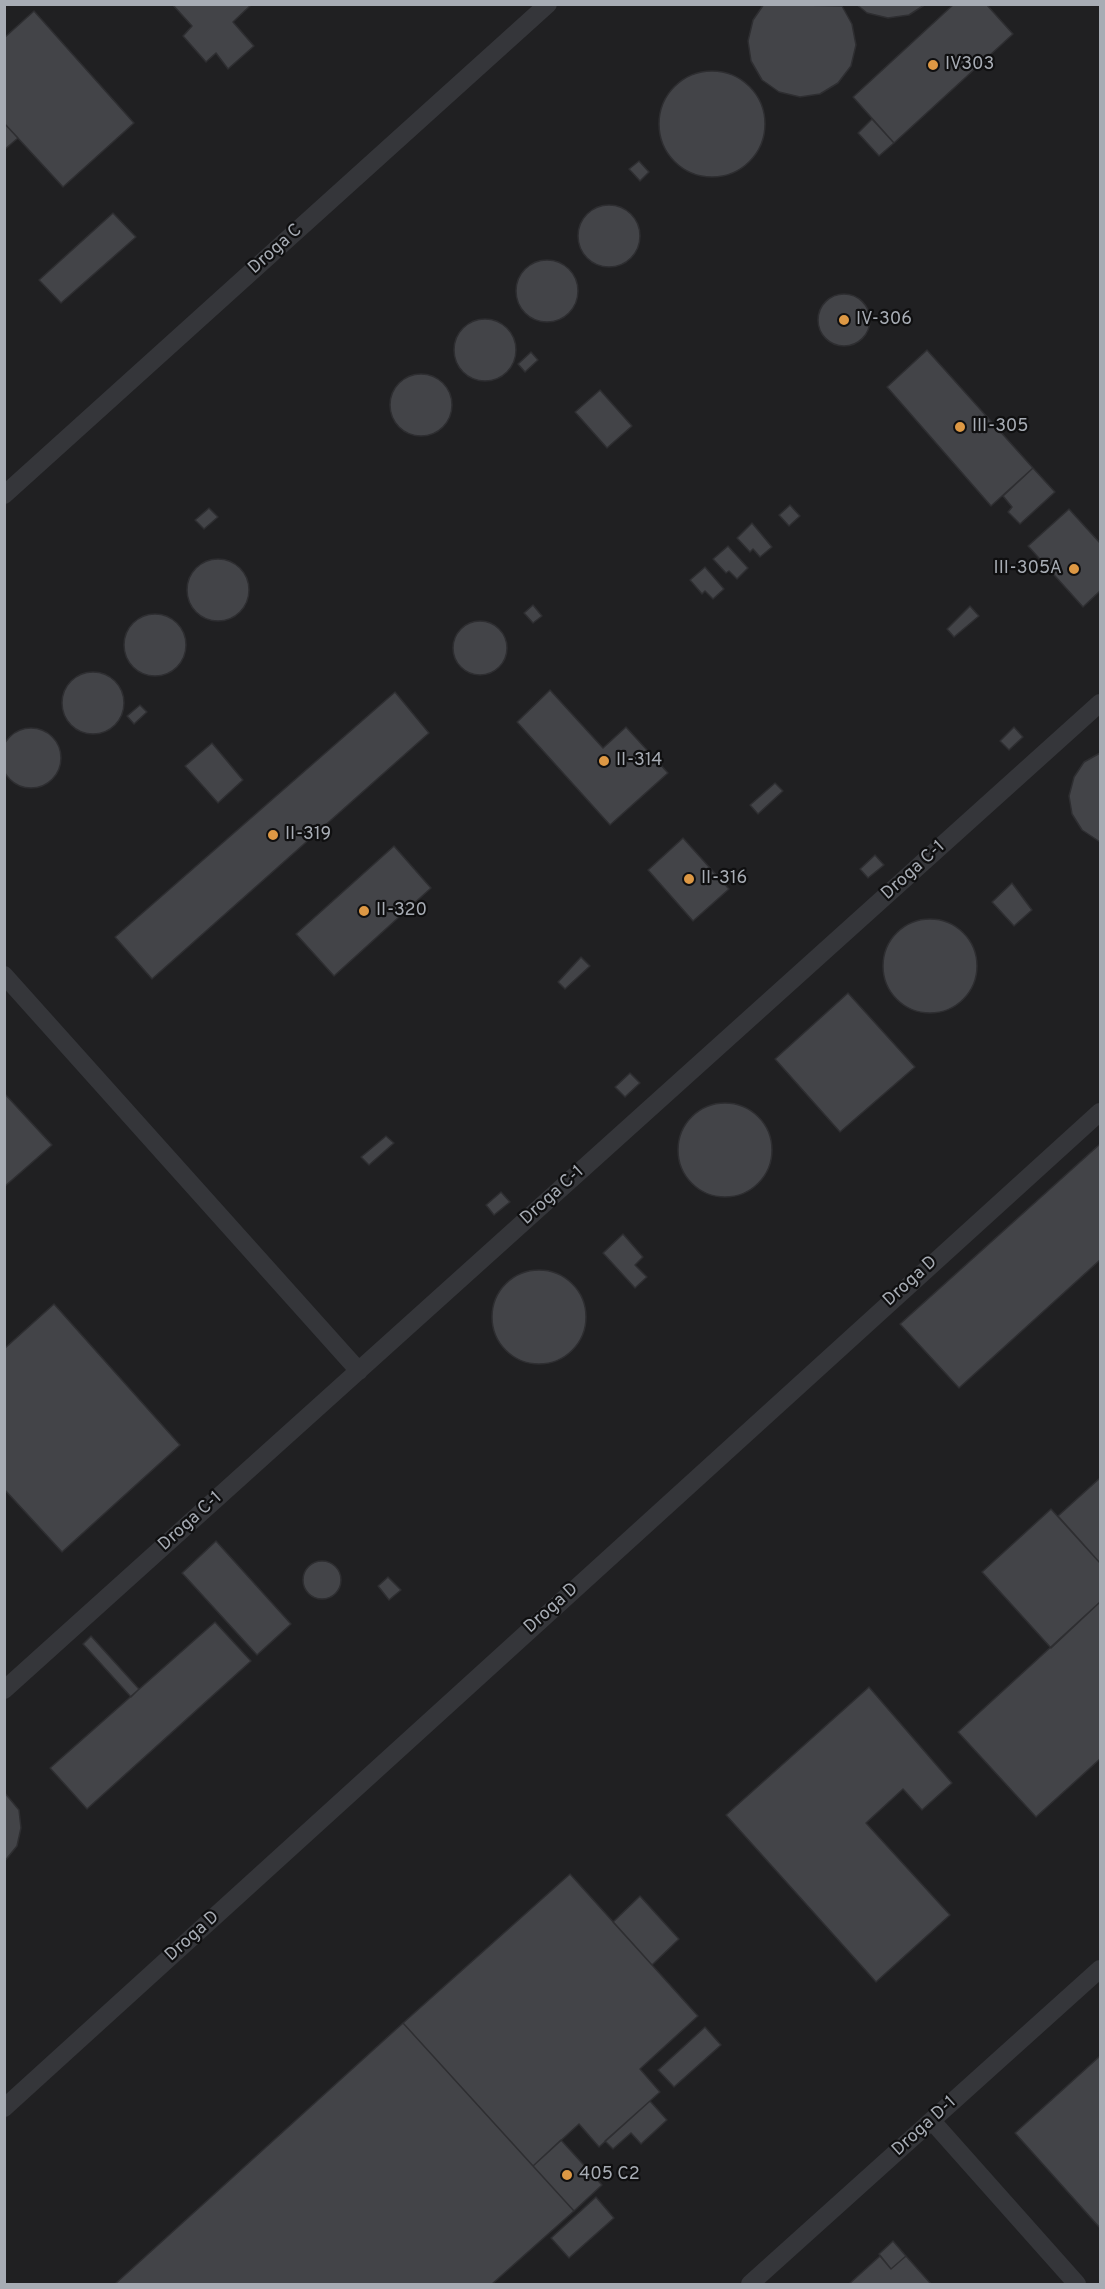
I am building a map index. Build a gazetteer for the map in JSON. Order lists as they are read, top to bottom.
{
  "streets": {
    "lane": [
      "Droga C",
      "Droga C-1",
      "Droga D",
      "Droga D-1"
    ]
  },
  "places": [
    "IV303",
    "IV-306",
    "III-305",
    "III-305A",
    "II-314",
    "II-319",
    "II-316",
    "II-320",
    "405 C2"
  ]
}
